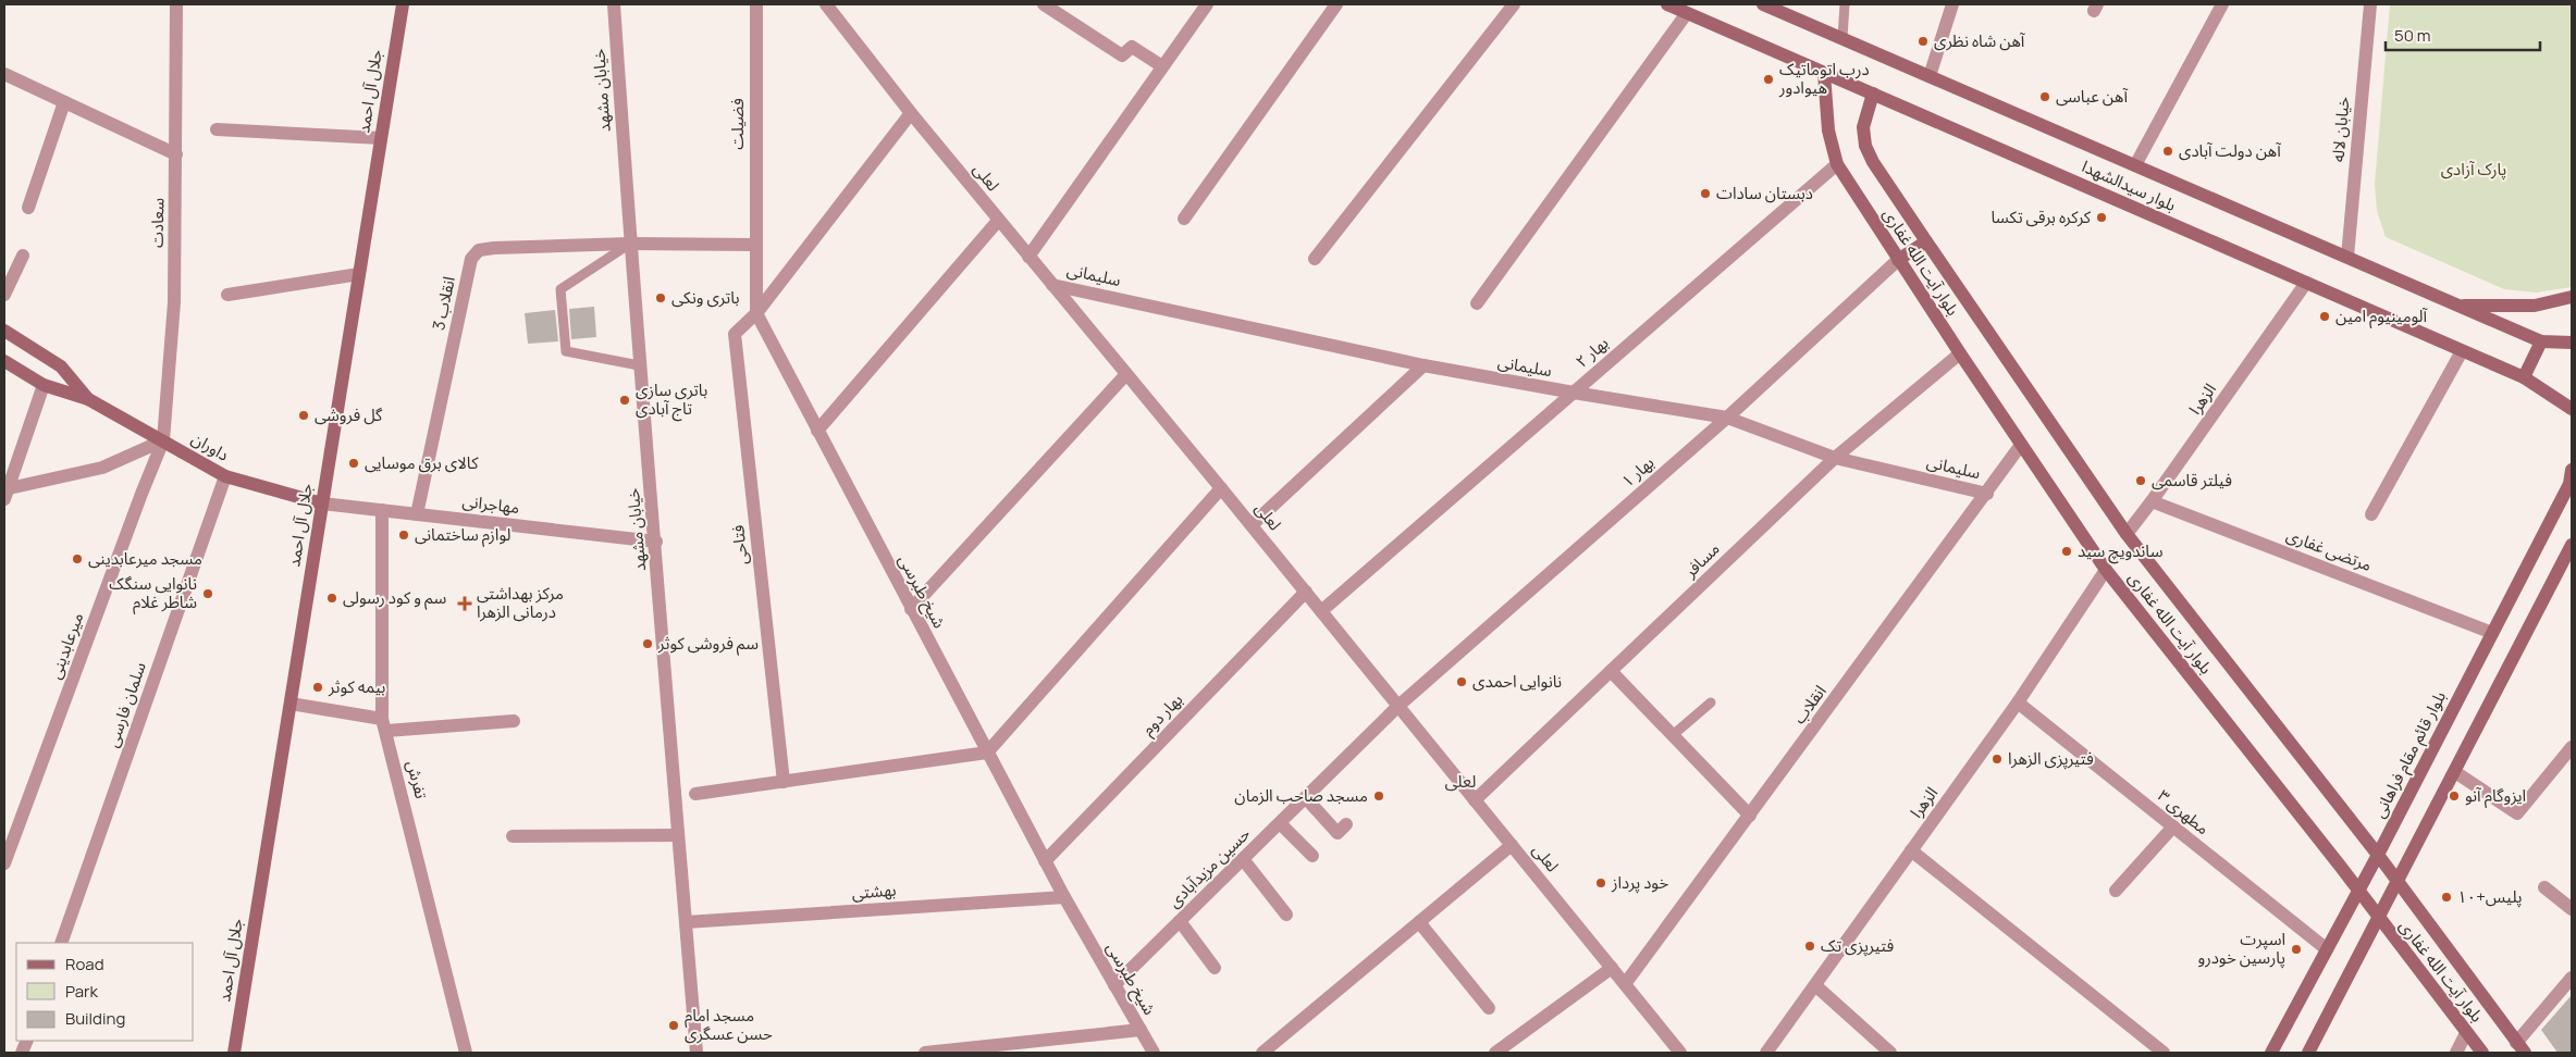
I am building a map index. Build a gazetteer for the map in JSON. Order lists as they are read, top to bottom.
{
  "streets": {
    "main road": [
      "جلال آل احمد",
      "بلوار سیدالشهدا",
      "بلوار آیت الله غفاری",
      "داوران",
      "بلوار قائم مقام فراهانی"
    ],
    "street": [
      "خیابان مشهد",
      "فضیلت",
      "خیابان لاله",
      "لعلی",
      "سعادت",
      "سلیمانی",
      "انقلاب 3",
      "بهار ۲",
      "الزهرا",
      "بهار ۱",
      "مهاجرانی",
      "فتاحی",
      "مرتضی غفاری",
      "مسافر",
      "شیخ طبرسی",
      "میرعابدینی",
      "سلمان فارسی",
      "انقلاب",
      "بهار دوم",
      "تفرش",
      "مطهری ۳",
      "حسین مزیدآبادی",
      "بهشتی"
    ]
  },
  "crossings": [
    ["خیابان مشهد", "انقلاب 3"],
    ["خیابان مشهد", "مهاجرانی"],
    ["خیابان مشهد", "بهشتی"],
    ["جلال آل احمد", "داوران"],
    ["جلال آل احمد", "مهاجرانی"],
    ["فضیلت", "شیخ طبرسی"],
    ["خیابان لاله", "بلوار سیدالشهدا"],
    ["لعلی", "سلیمانی"],
    ["لعلی", "بهار ۲"],
    ["لعلی", "بهار ۱"],
    ["لعلی", "مسافر"],
    ["لعلی", "انقلاب"],
    ["لعلی", "بهار دوم"],
    ["لعلی", "حسین مزیدآبادی"],
    ["بلوار سیدالشهدا", "بلوار آیت الله غفاری"],
    ["بلوار سیدالشهدا", "الزهرا"],
    ["سعادت", "داوران"],
    ["سعادت", "میرعابدینی"],
    ["بلوار آیت الله غفاری", "بهار ۲"],
    ["بلوار آیت الله غفاری", "الزهرا"],
    ["بلوار آیت الله غفاری", "بهار ۱"],
    ["بلوار آیت الله غفاری", "مسافر"],
    ["بلوار آیت الله غفاری", "انقلاب"],
    ["بلوار آیت الله غفاری", "بلوار قائم مقام فراهانی"],
    ["سلیمانی", "بهار ۲"],
    ["سلیمانی", "بهار ۱"],
    ["سلیمانی", "مسافر"],
    ["سلیمانی", "انقلاب"],
    ["انقلاب 3", "مهاجرانی"],
    ["الزهرا", "مرتضی غفاری"],
    ["الزهرا", "مطهری ۳"],
    ["داوران", "مهاجرانی"],
    ["داوران", "میرعابدینی"],
    ["داوران", "سلمان فارسی"],
    ["بهار ۱", "حسین مزیدآبادی"],
    ["مهاجرانی", "تفرش"],
    ["فتاحی", "شیخ طبرسی"],
    ["مرتضی غفاری", "بلوار قائم مقام فراهانی"],
    ["شیخ طبرسی", "بهار دوم"],
    ["شیخ طبرسی", "حسین مزیدآبادی"],
    ["شیخ طبرسی", "بهشتی"],
    ["بلوار قائم مقام فراهانی", "مطهری ۳"]
  ],
  "districts": ["لعلی"],
  "parks": ["پارک آزادی"],
  "places": {
    "other": [
      "آهن شاه نظری",
      "درب اتوماتیک هیوادور",
      "آهن عباسی",
      "آهن دولت آبادی",
      "دبستان سادات",
      "کرکره برقی تکسا",
      "باتری ونکی",
      "آلومینیوم امین",
      "باتری سازی تاج آبادی",
      "گل فروشی",
      "کالای برق موسایی",
      "فیلتر قاسمی",
      "لوازم ساختمانی",
      "ساندویچ سید",
      "مسجد میرعابدینی",
      "نانوایی سنگک شاطر غلام",
      "سم و کود رسولی",
      "سم فروشی کوثر",
      "نانوایی احمدی",
      "بیمه کوثر",
      "فتیرپزی الزهرا",
      "مسجد صاحب الزمان",
      "ایزوگام آنو",
      "خود پرداز",
      "پلیس+۱۰",
      "فتیرپزی تک",
      "اسپرت پارسین خودرو",
      "مسجد امام حسن عسگری"
    ],
    "health": ["مرکز بهداشتی درمانی الزهرا"]
  },
  "legend": ["Road", "Park", "Building"],
  "scale_bar": "50 m"
}
